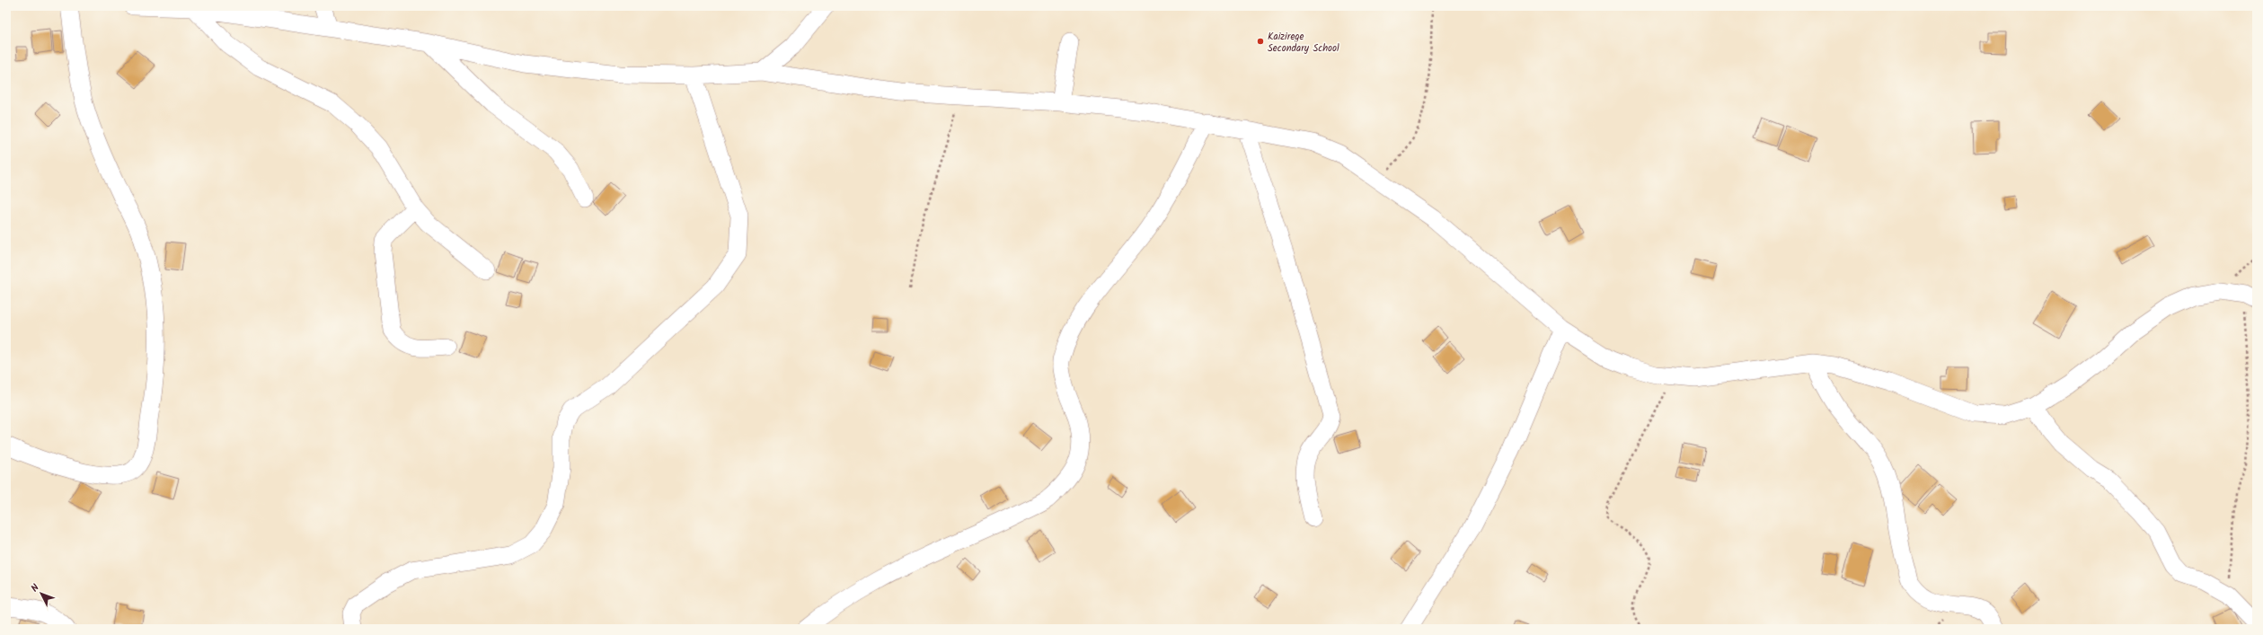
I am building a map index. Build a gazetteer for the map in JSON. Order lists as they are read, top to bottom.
{
  "places": ["Kaizirege Secondary School"],
  "north": "top left"
}
